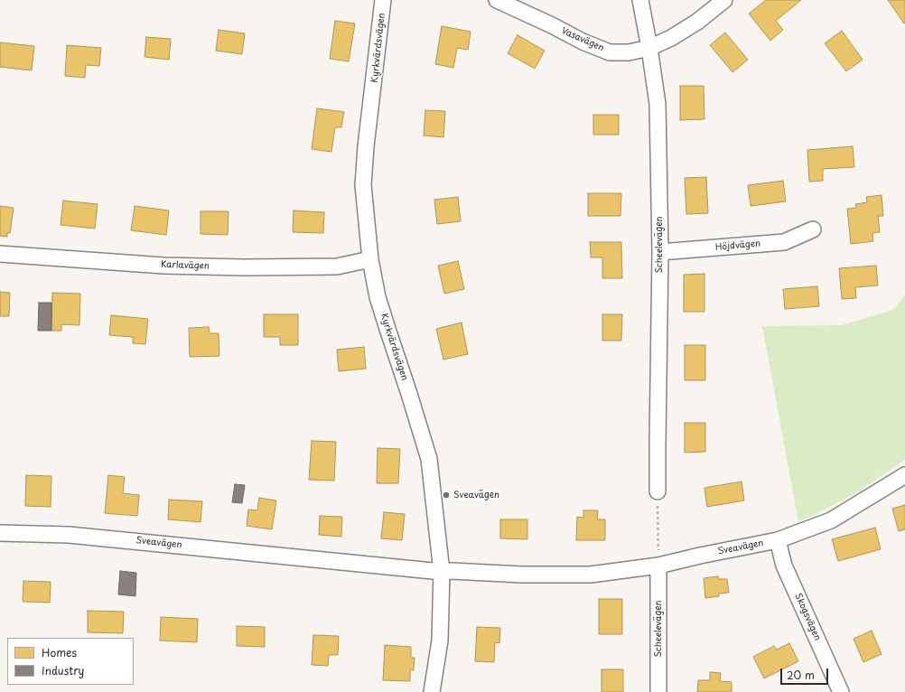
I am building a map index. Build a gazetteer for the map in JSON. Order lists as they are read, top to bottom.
{
  "streets": {
    "street": [
      "Vasavägen",
      "Kyrkvärdsvägen",
      "Scheelevägen",
      "Höjdvägen",
      "Karlavägen",
      "Sveavägen",
      "Skogsvägen"
    ]
  },
  "crossings": [
    ["Vasavägen", "Scheelevägen"],
    ["Kyrkvärdsvägen", "Karlavägen"],
    ["Kyrkvärdsvägen", "Sveavägen"],
    ["Scheelevägen", "Höjdvägen"],
    ["Scheelevägen", "Sveavägen"],
    ["Sveavägen", "Skogsvägen"]
  ],
  "places": ["Sveavägen"],
  "legend": ["Homes", "Industry"],
  "scale_bar": "20 m"
}
